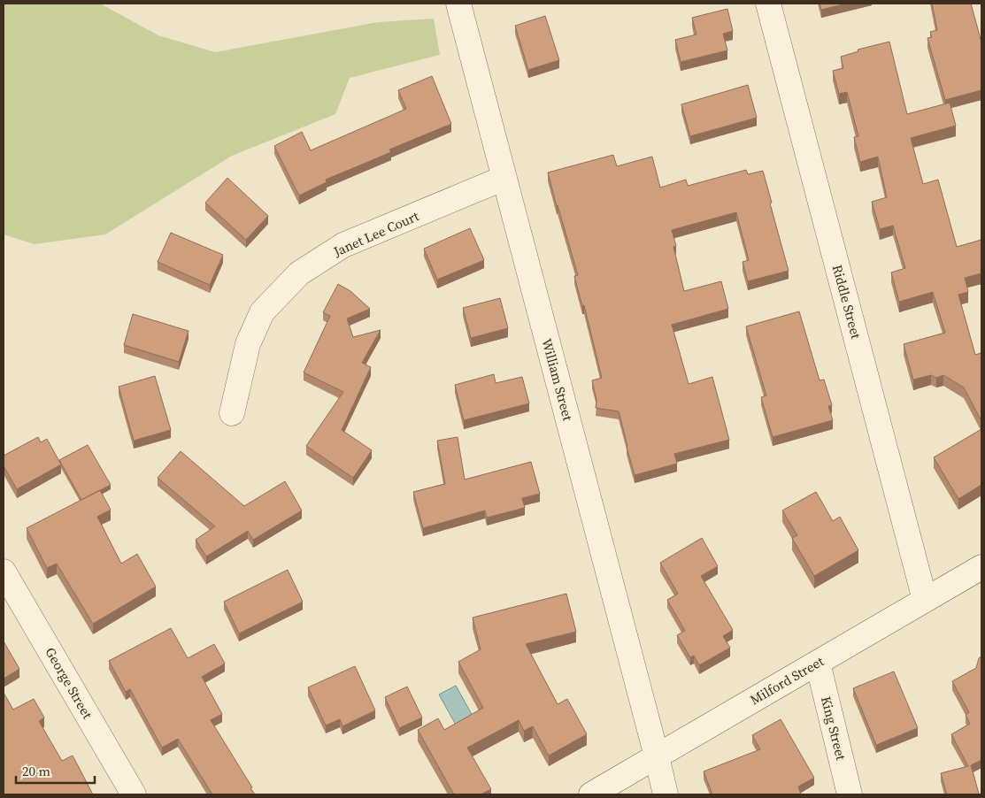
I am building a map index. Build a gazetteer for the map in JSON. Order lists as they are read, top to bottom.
{
  "streets": {
    "street": [
      "Janet Lee Court",
      "Riddle Street",
      "William Street",
      "Milford Street",
      "George Street",
      "King Street"
    ]
  },
  "crossings": [
    ["Janet Lee Court", "William Street"],
    ["Riddle Street", "Milford Street"],
    ["William Street", "Milford Street"],
    ["Milford Street", "King Street"]
  ],
  "scale_bar": "20 m"
}
